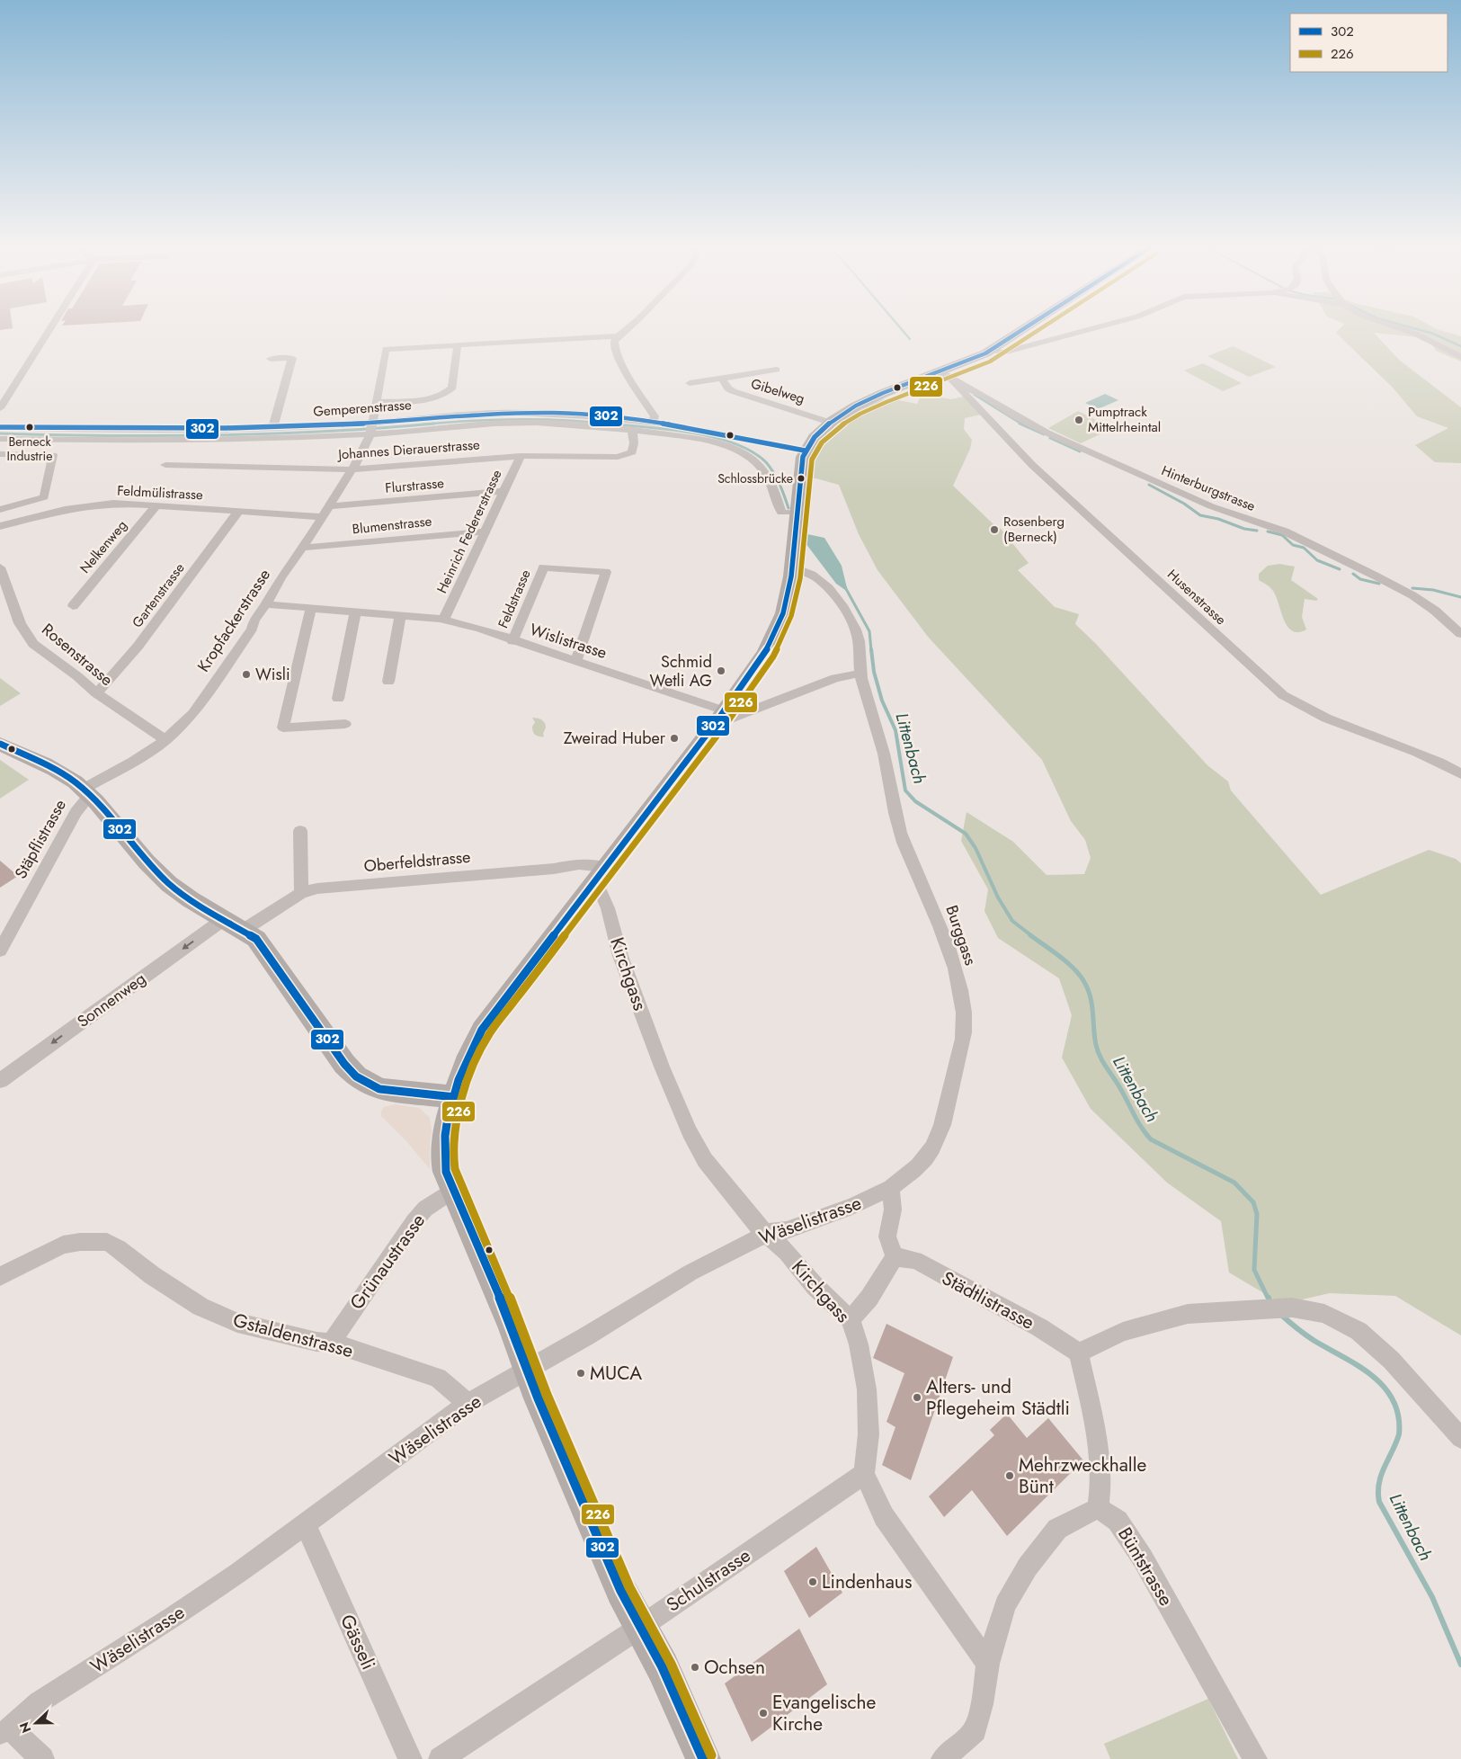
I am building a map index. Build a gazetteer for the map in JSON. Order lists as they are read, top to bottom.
{
  "streets": {
    "street": [
      "Gibelweg",
      "Gemperenstrasse",
      "Johannes Dierauerstrasse",
      "Flurstrasse",
      "Hinterburgstrasse",
      "Feldmülistrasse",
      "Blumenstrasse",
      "Heinrich Federerstrasse",
      "Nelkenweg",
      "Gartenstrasse",
      "Husenstrasse",
      "Feldstrasse",
      "Kropfackerstrasse",
      "Wislistrasse",
      "Rosenstrasse",
      "Stäpflistrasse",
      "Oberfeldstrasse",
      "Burggass",
      "Kirchgass",
      "Sonnenweg",
      "Wäselistrasse",
      "Grünaustrasse",
      "Städtlistrasse",
      "Gstaldenstrasse",
      "Büntstrasse",
      "Schulstrasse",
      "Gässeli"
    ]
  },
  "crossings": [
    ["Gemperenstrasse", "Kropfackerstrasse"],
    ["Johannes Dierauerstrasse", "Heinrich Federerstrasse"],
    ["Johannes Dierauerstrasse", "Kropfackerstrasse"],
    ["Flurstrasse", "Feldmülistrasse"],
    ["Flurstrasse", "Heinrich Federerstrasse"],
    ["Flurstrasse", "Kropfackerstrasse"],
    ["Hinterburgstrasse", "Husenstrasse"],
    ["Feldmülistrasse", "Nelkenweg"],
    ["Feldmülistrasse", "Gartenstrasse"],
    ["Feldmülistrasse", "Kropfackerstrasse"],
    ["Blumenstrasse", "Heinrich Federerstrasse"],
    ["Blumenstrasse", "Kropfackerstrasse"],
    ["Heinrich Federerstrasse", "Wislistrasse"],
    ["Gartenstrasse", "Rosenstrasse"],
    ["Feldstrasse", "Wislistrasse"],
    ["Kropfackerstrasse", "Wislistrasse"],
    ["Kropfackerstrasse", "Rosenstrasse"],
    ["Kropfackerstrasse", "Stäpflistrasse"],
    ["Oberfeldstrasse", "Kirchgass"],
    ["Oberfeldstrasse", "Sonnenweg"],
    ["Burggass", "Wäselistrasse"],
    ["Kirchgass", "Wäselistrasse"],
    ["Kirchgass", "Schulstrasse"],
    ["Wäselistrasse", "Gstaldenstrasse"],
    ["Wäselistrasse", "Gässeli"],
    ["Grünaustrasse", "Gstaldenstrasse"]
  ],
  "one_way": ["Sonnenweg"],
  "water": ["Littenbach"],
  "places": [
    "Pumptrack Mittelrheintal",
    "Berneck Industrie",
    "Schlossbrücke",
    "Rosenberg (Berneck)",
    "Schmid Wetli AG",
    "Wisli",
    "Zweirad Huber",
    "MUCA",
    "Alters- und Pflegeheim Städtli",
    "Mehrzweckhalle Bünt",
    "Lindenhaus",
    "Ochsen",
    "Evangelische Kirche"
  ],
  "lines": ["transit line 302", "transit line 226"],
  "legend": ["302", "226"],
  "north": "left"
}
